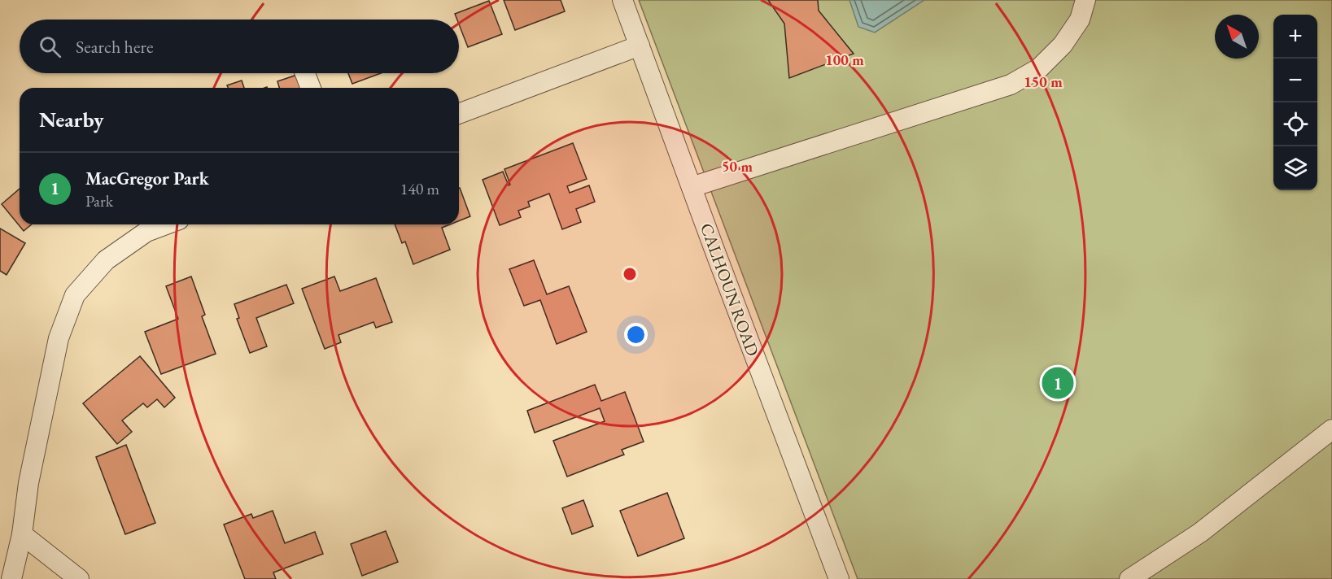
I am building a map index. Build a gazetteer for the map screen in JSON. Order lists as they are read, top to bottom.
{
  "streets": {
    "street": ["CALHOUN ROAD"]
  },
  "north": "top left",
  "page": {
    "map_buttons": ["+", "−"],
    "search": "Search here",
    "heading": "Nearby",
    "list": [
      {
        "mark": "1",
        "name": "MacGregor Park",
        "note": "Park",
        "value": "140 m"
      }
    ],
    "pins": "1"
  },
  "rings": ["100 m", "150 m", "50 m"]
}
